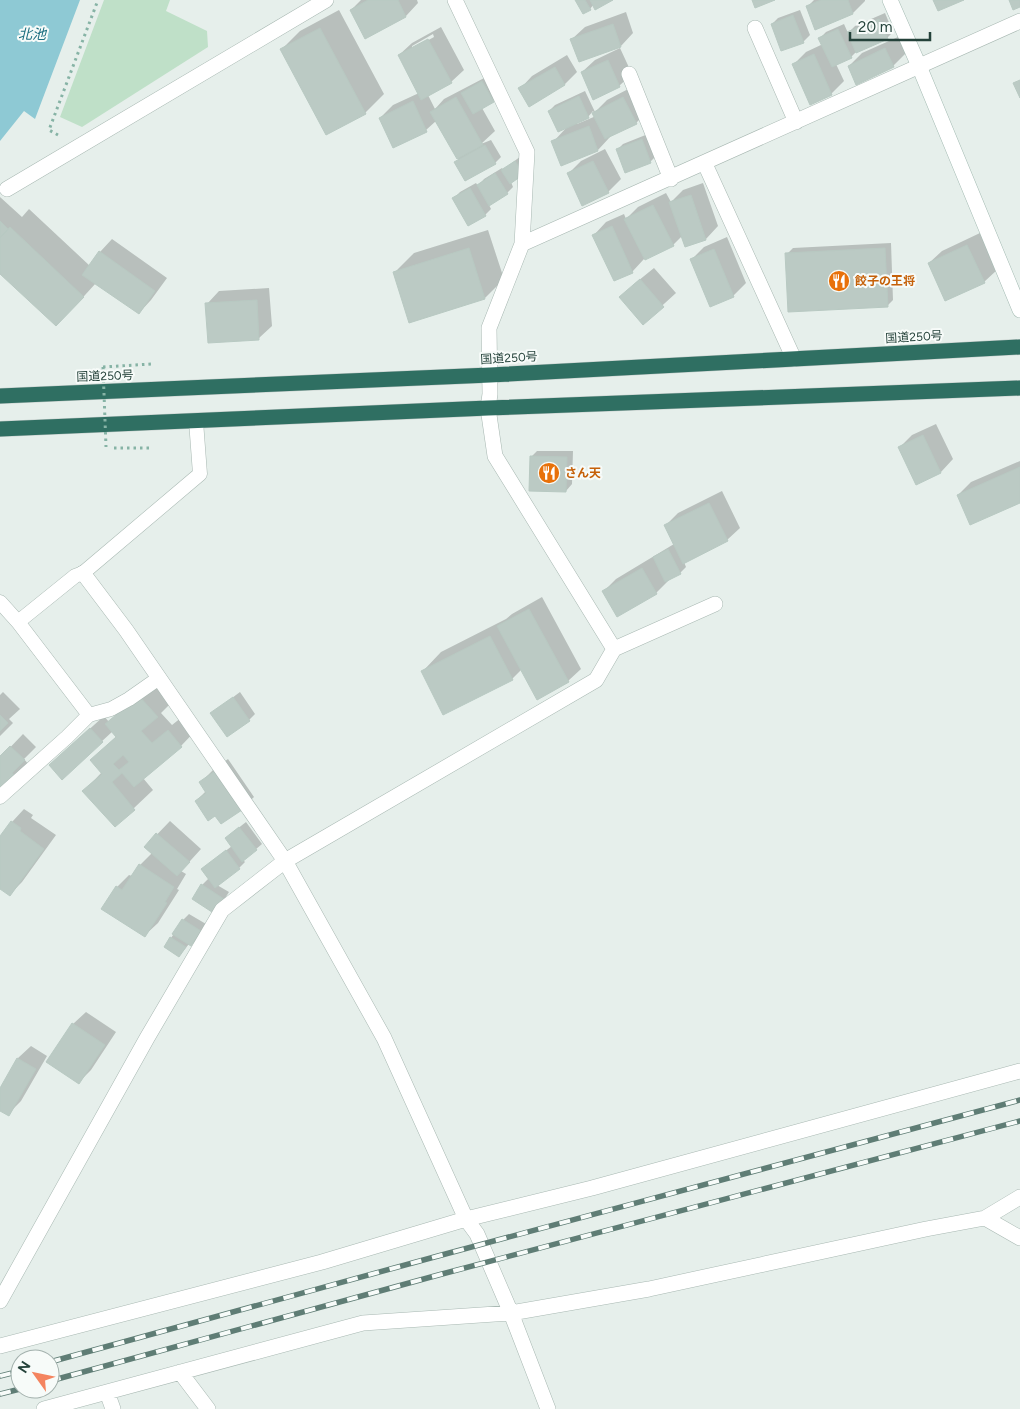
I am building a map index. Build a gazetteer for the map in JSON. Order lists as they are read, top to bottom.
{
  "streets": {
    "highway": ["国道250号"]
  },
  "water": ["北池"],
  "places": {
    "restaurant": ["餃子の王将", "さん天"]
  },
  "scale_bar": "20 m",
  "north": "top left"
}
